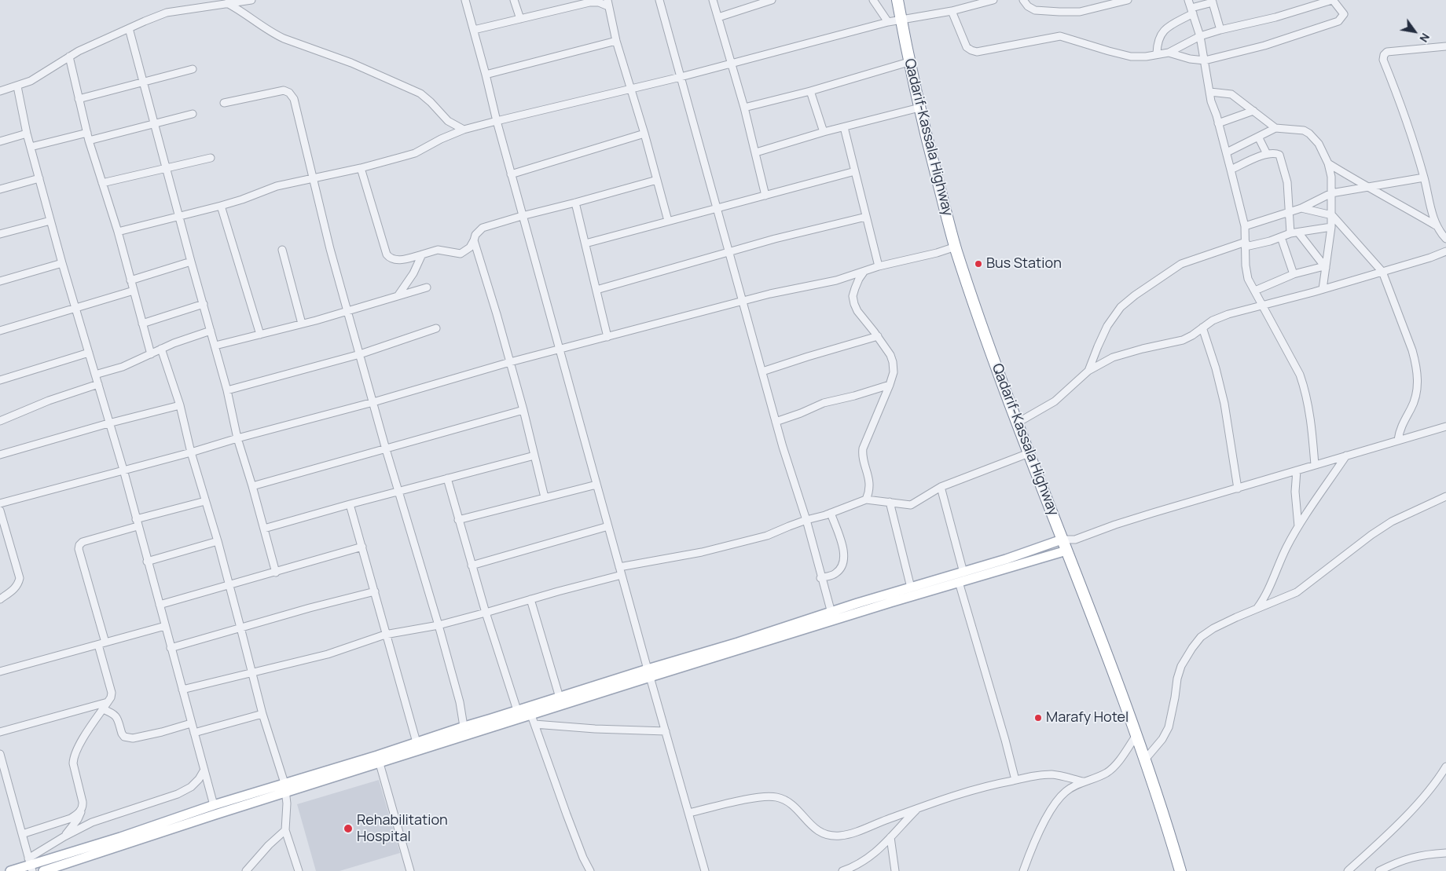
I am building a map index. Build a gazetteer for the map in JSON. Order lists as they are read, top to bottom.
{
  "streets": {
    "highway": ["Qadarif-Kassala Highway"]
  },
  "places": ["Bus Station", "Marafy Hotel", "Rehabilitation Hospital"],
  "north": "bottom right"
}
